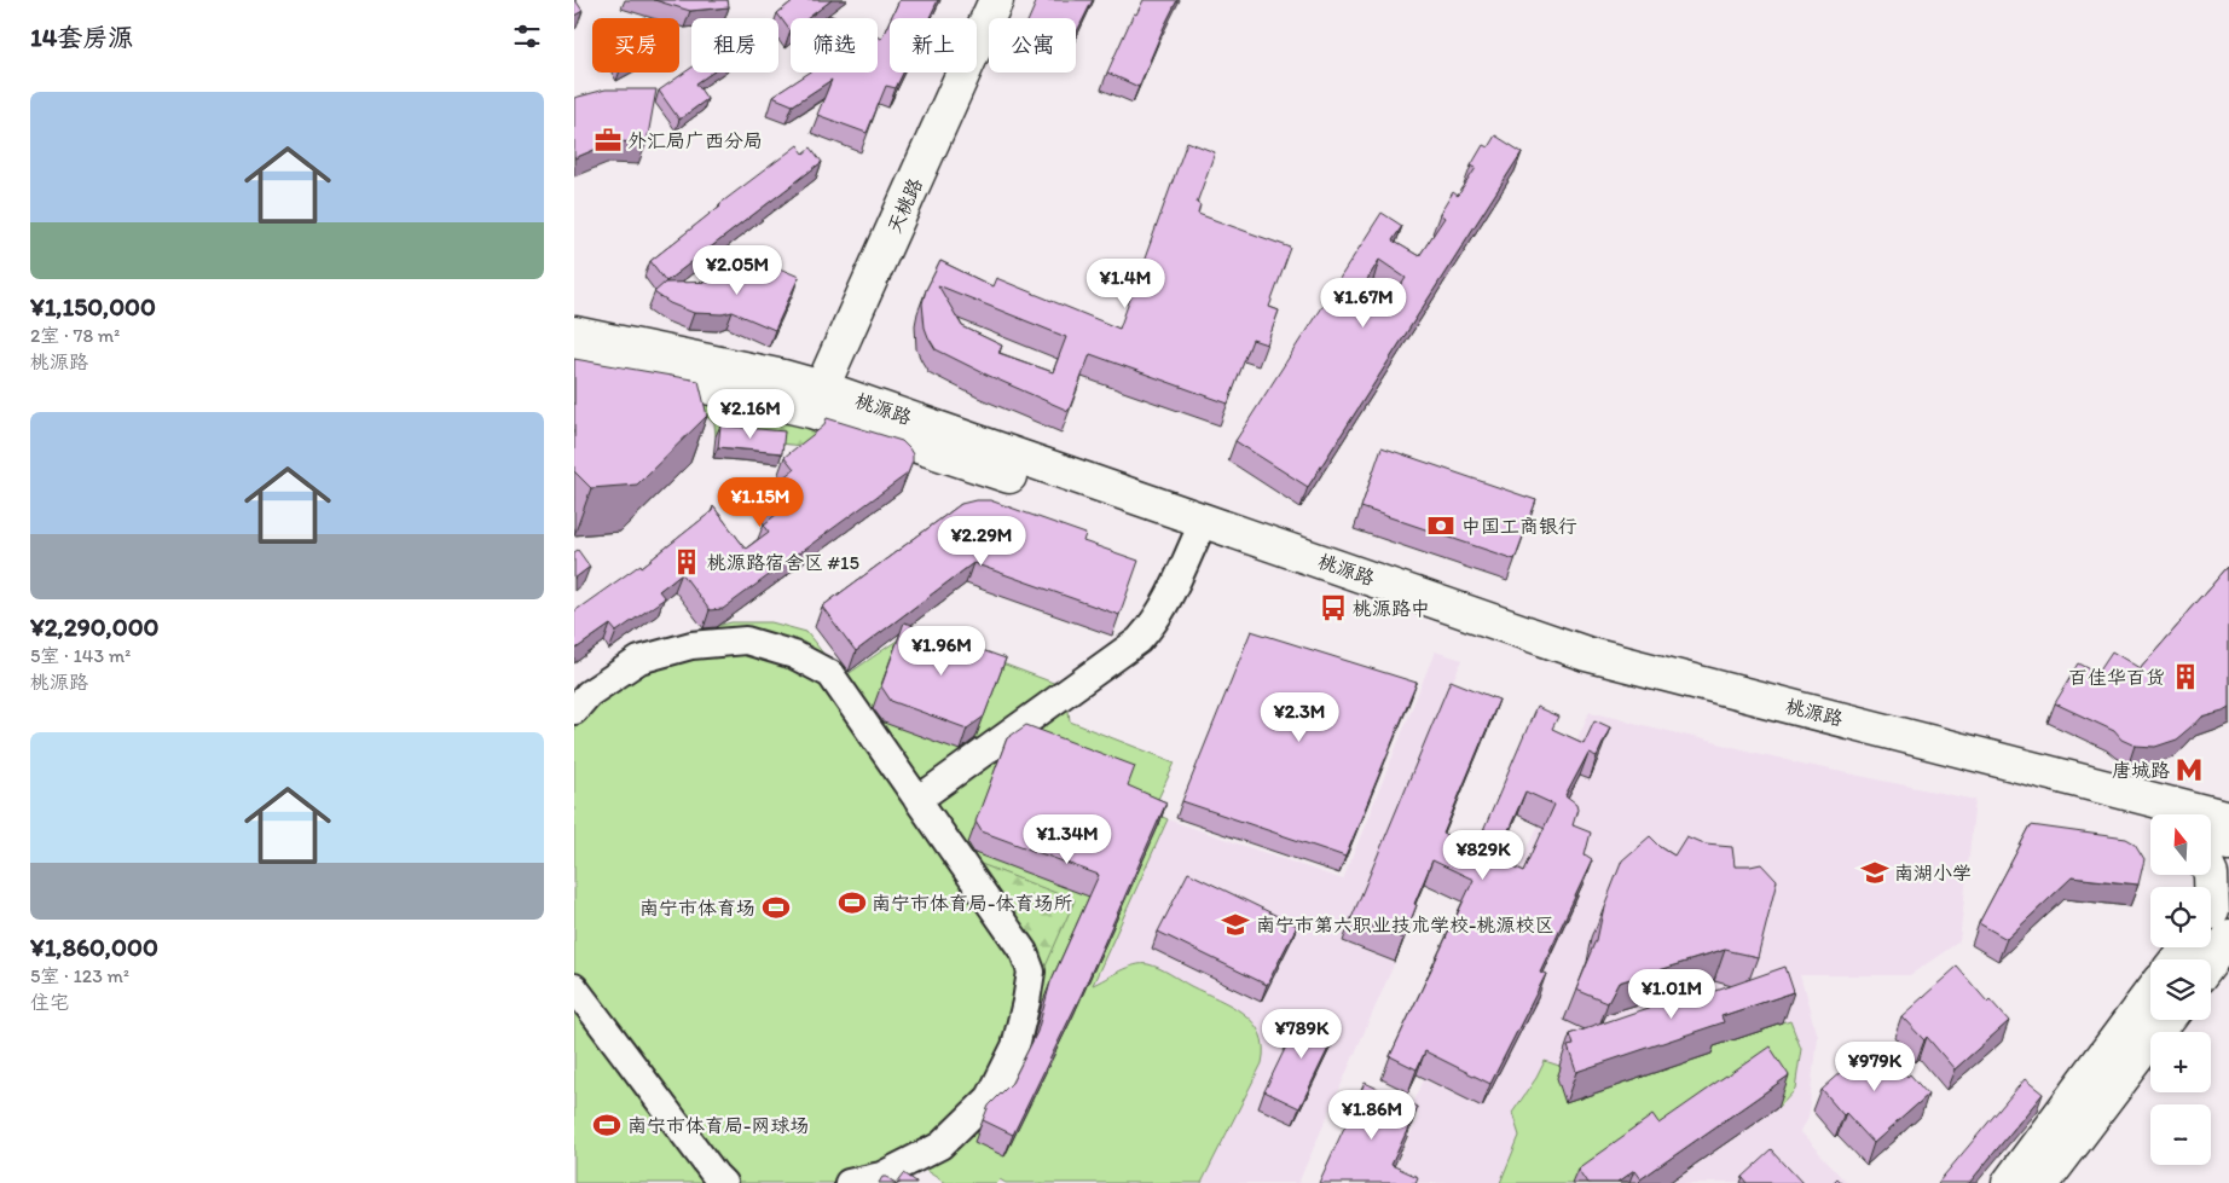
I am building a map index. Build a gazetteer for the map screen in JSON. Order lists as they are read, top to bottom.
{
  "streets": {
    "main road": ["天桃路", "桃源路"]
  },
  "crossings": [
    ["天桃路", "桃源路"]
  ],
  "places": {
    "office": ["外汇局广西分局"],
    "bank": ["中国工商银行"],
    "building": ["桃源路宿舍区 #15", "百佳华百货"],
    "bus stop": ["桃源路中"],
    "metro station": ["唐城路"],
    "school or university": ["南湖小学", "南宁市第六职业技术学校-桃源校区"],
    "sports": ["南宁市体育局-体育场所", "南宁市体育场", "南宁市体育局-网球场"]
  },
  "north": "top",
  "page": {
    "heading": "14套房源",
    "chip": [
      "买房",
      "租房",
      "筛选",
      "新上",
      "公寓"
    ],
    "list": [
      {
        "name": "¥1,150,000",
        "note": "2室 · 78 m² · 桃源路"
      },
      {
        "name": "¥2,290,000",
        "note": "5室 · 143 m² · 桃源路"
      },
      {
        "name": "¥1,860,000",
        "note": "5室 · 123 m² · 住宅"
      }
    ],
    "price": [
      "¥2.05M",
      "¥1.4M",
      "¥1.67M",
      "¥2.16M",
      "¥1.15M",
      "¥2.29M",
      "¥1.96M",
      "¥2.3M",
      "¥1.34M",
      "¥829K",
      "¥1.01M",
      "¥789K",
      "¥979K",
      "¥1.86M"
    ],
    "map_buttons": ["+", "−"]
  }
}
